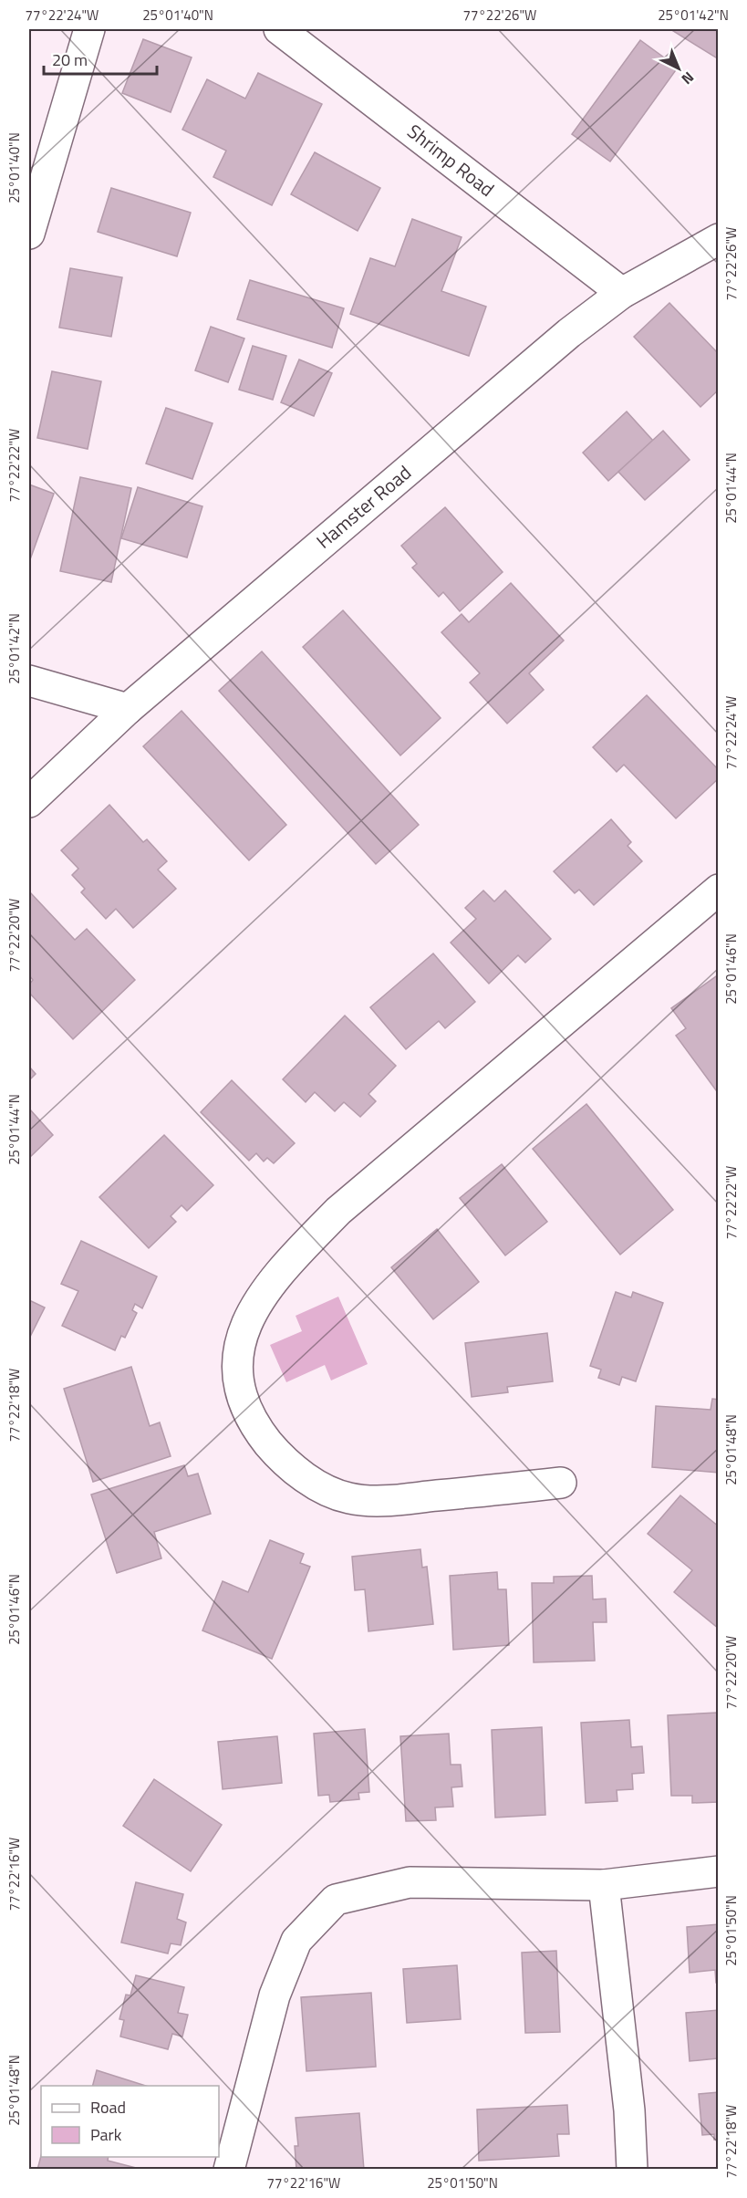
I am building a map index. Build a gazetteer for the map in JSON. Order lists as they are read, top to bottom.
{
  "streets": {
    "street": ["Shrimp Road", "Hamster Road"]
  },
  "crossings": [
    ["Shrimp Road", "Hamster Road"]
  ],
  "legend": ["Road", "Park"],
  "scale_bar": "20 m",
  "north": "bottom right",
  "coordinates": [
    "77°22'24\"W",
    "25°01'40\"N",
    "77°22'26\"W",
    "25°01'42\"N",
    "77°22'22\"W",
    "25°01'44\"N",
    "77°22'20\"W",
    "25°01'46\"N",
    "77°22'18\"W",
    "25°01'48\"N",
    "77°22'16\"W",
    "25°01'50\"N"
  ]
}
